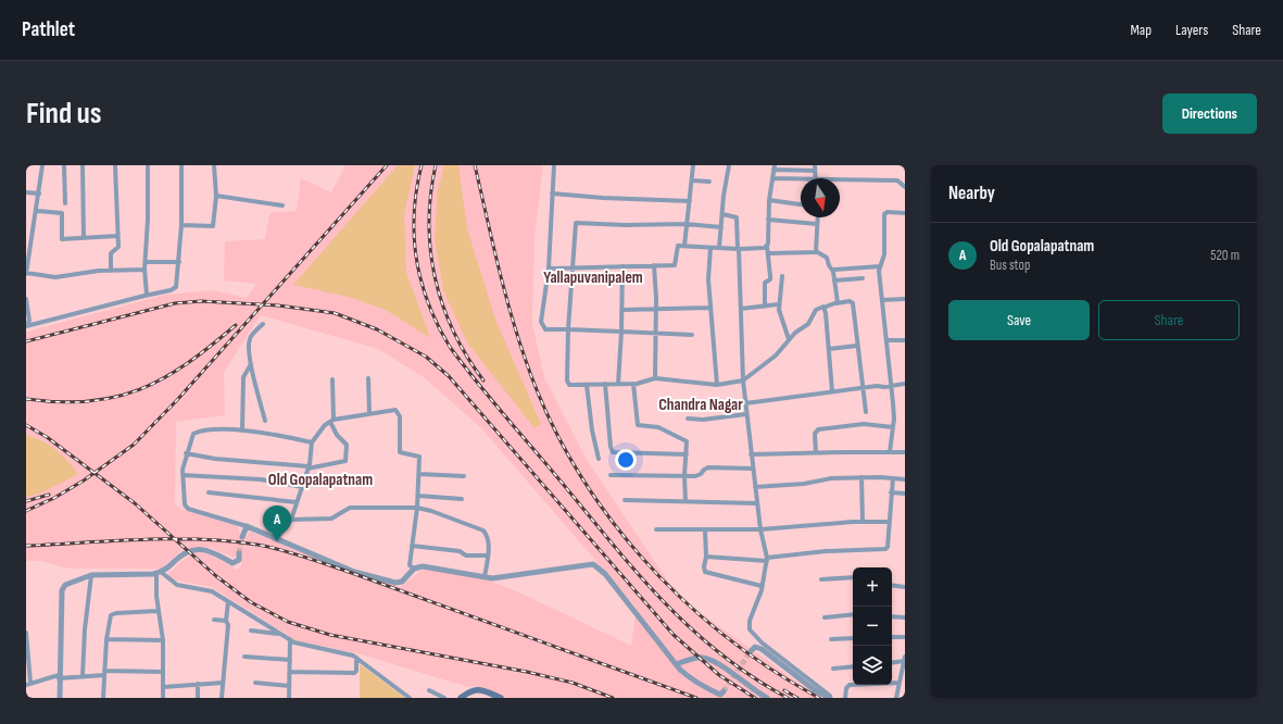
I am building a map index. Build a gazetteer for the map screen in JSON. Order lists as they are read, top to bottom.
{
  "districts": ["Yallapuvanipalem", "Chandra Nagar", "Old Gopalapatnam"],
  "north": "bottom",
  "page": {
    "header": "Pathlet",
    "nav": ["Map", "Layers", "Share"],
    "buttons": [
      "Directions",
      ["Save", "Share"]
    ],
    "title": "Find us",
    "heading": "Nearby",
    "list": [
      {
        "mark": "A",
        "name": "Old Gopalapatnam",
        "note": "Bus stop",
        "value": "520 m"
      }
    ],
    "pins": "A",
    "map_buttons": ["+", "−"]
  }
}
